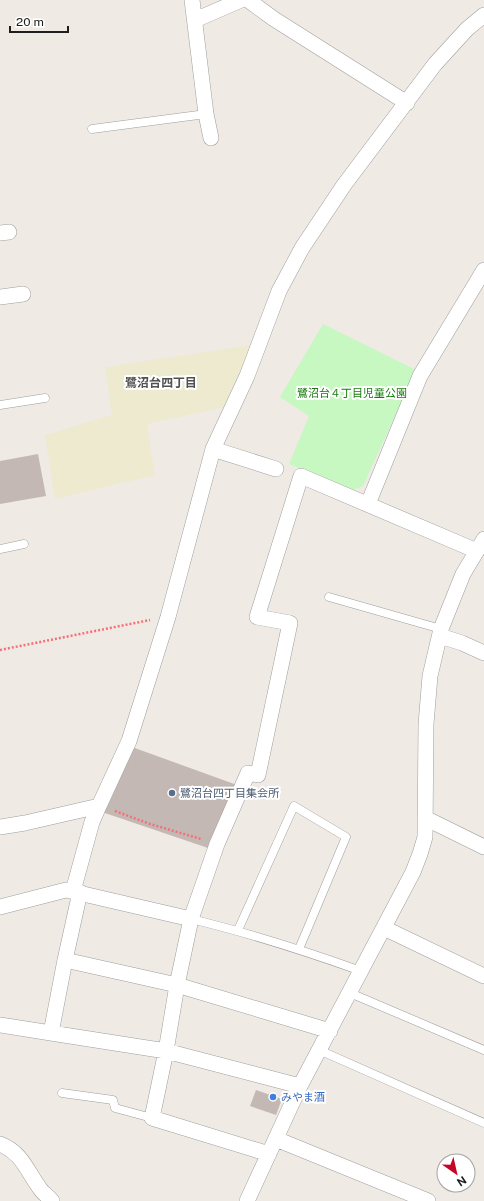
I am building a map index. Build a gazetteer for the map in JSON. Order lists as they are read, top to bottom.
{
  "districts": ["鷺沼台四丁目"],
  "parks": ["鷺沼台４丁目児童公園"],
  "places": ["鷺沼台四丁目集会所", "みやま酒"],
  "scale_bar": "20 m",
  "north": "bottom right"
}
